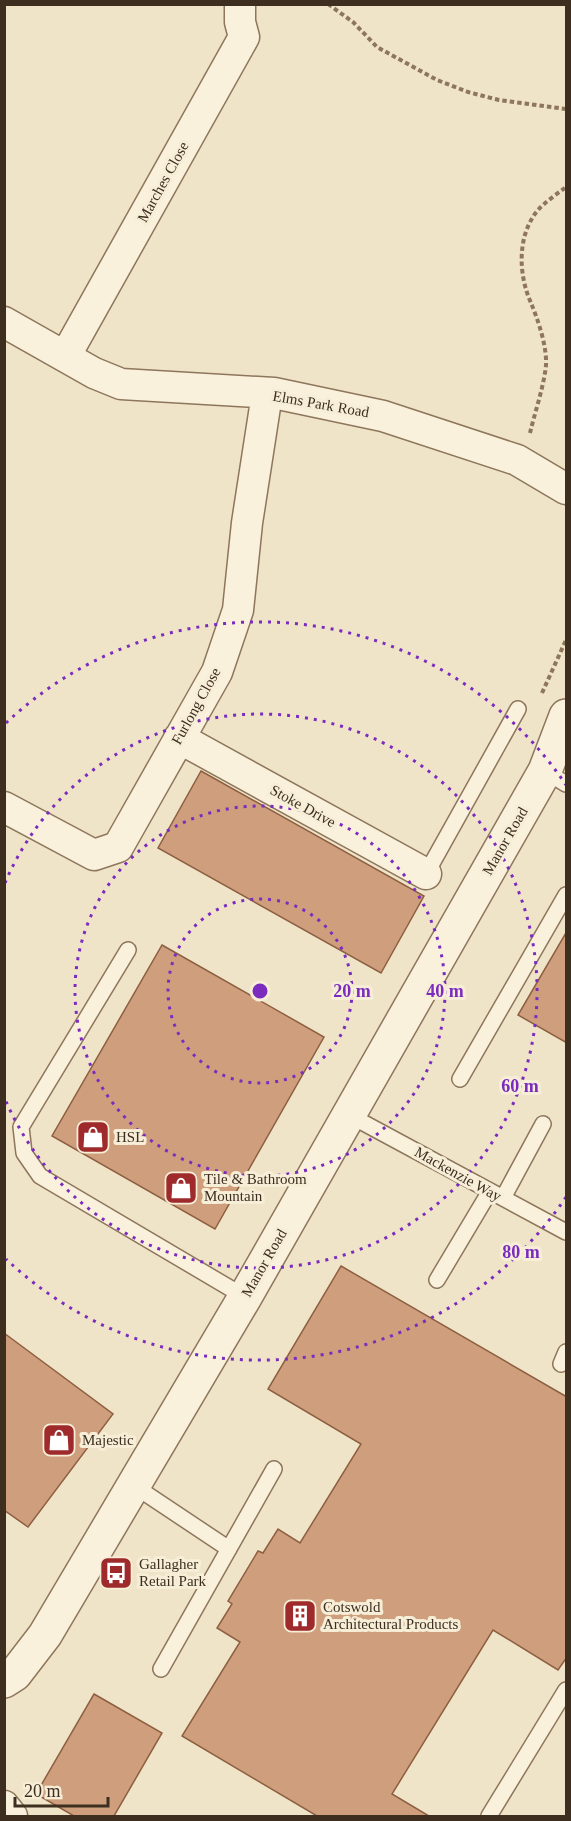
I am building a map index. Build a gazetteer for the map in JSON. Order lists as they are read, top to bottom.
{
  "streets": {
    "street": [
      "Marches Close",
      "Elms Park Road",
      "Furlong Close",
      "Stoke Drive",
      "Manor Road"
    ],
    "lane": ["Mackenzie Way"]
  },
  "crossings": [
    ["Marches Close", "Elms Park Road"],
    ["Elms Park Road", "Furlong Close"],
    ["Furlong Close", "Stoke Drive"],
    ["Manor Road", "Mackenzie Way"]
  ],
  "places": {
    "shop": ["HSL", "Tile & Bathroom Mountain", "Majestic"],
    "bus stop": ["Gallagher Retail Park"],
    "building": ["Cotswold Architectural Products"]
  },
  "scale_bar": "20 m",
  "rings": [
    "20 m",
    "40 m",
    "60 m",
    "80 m"
  ]
}
